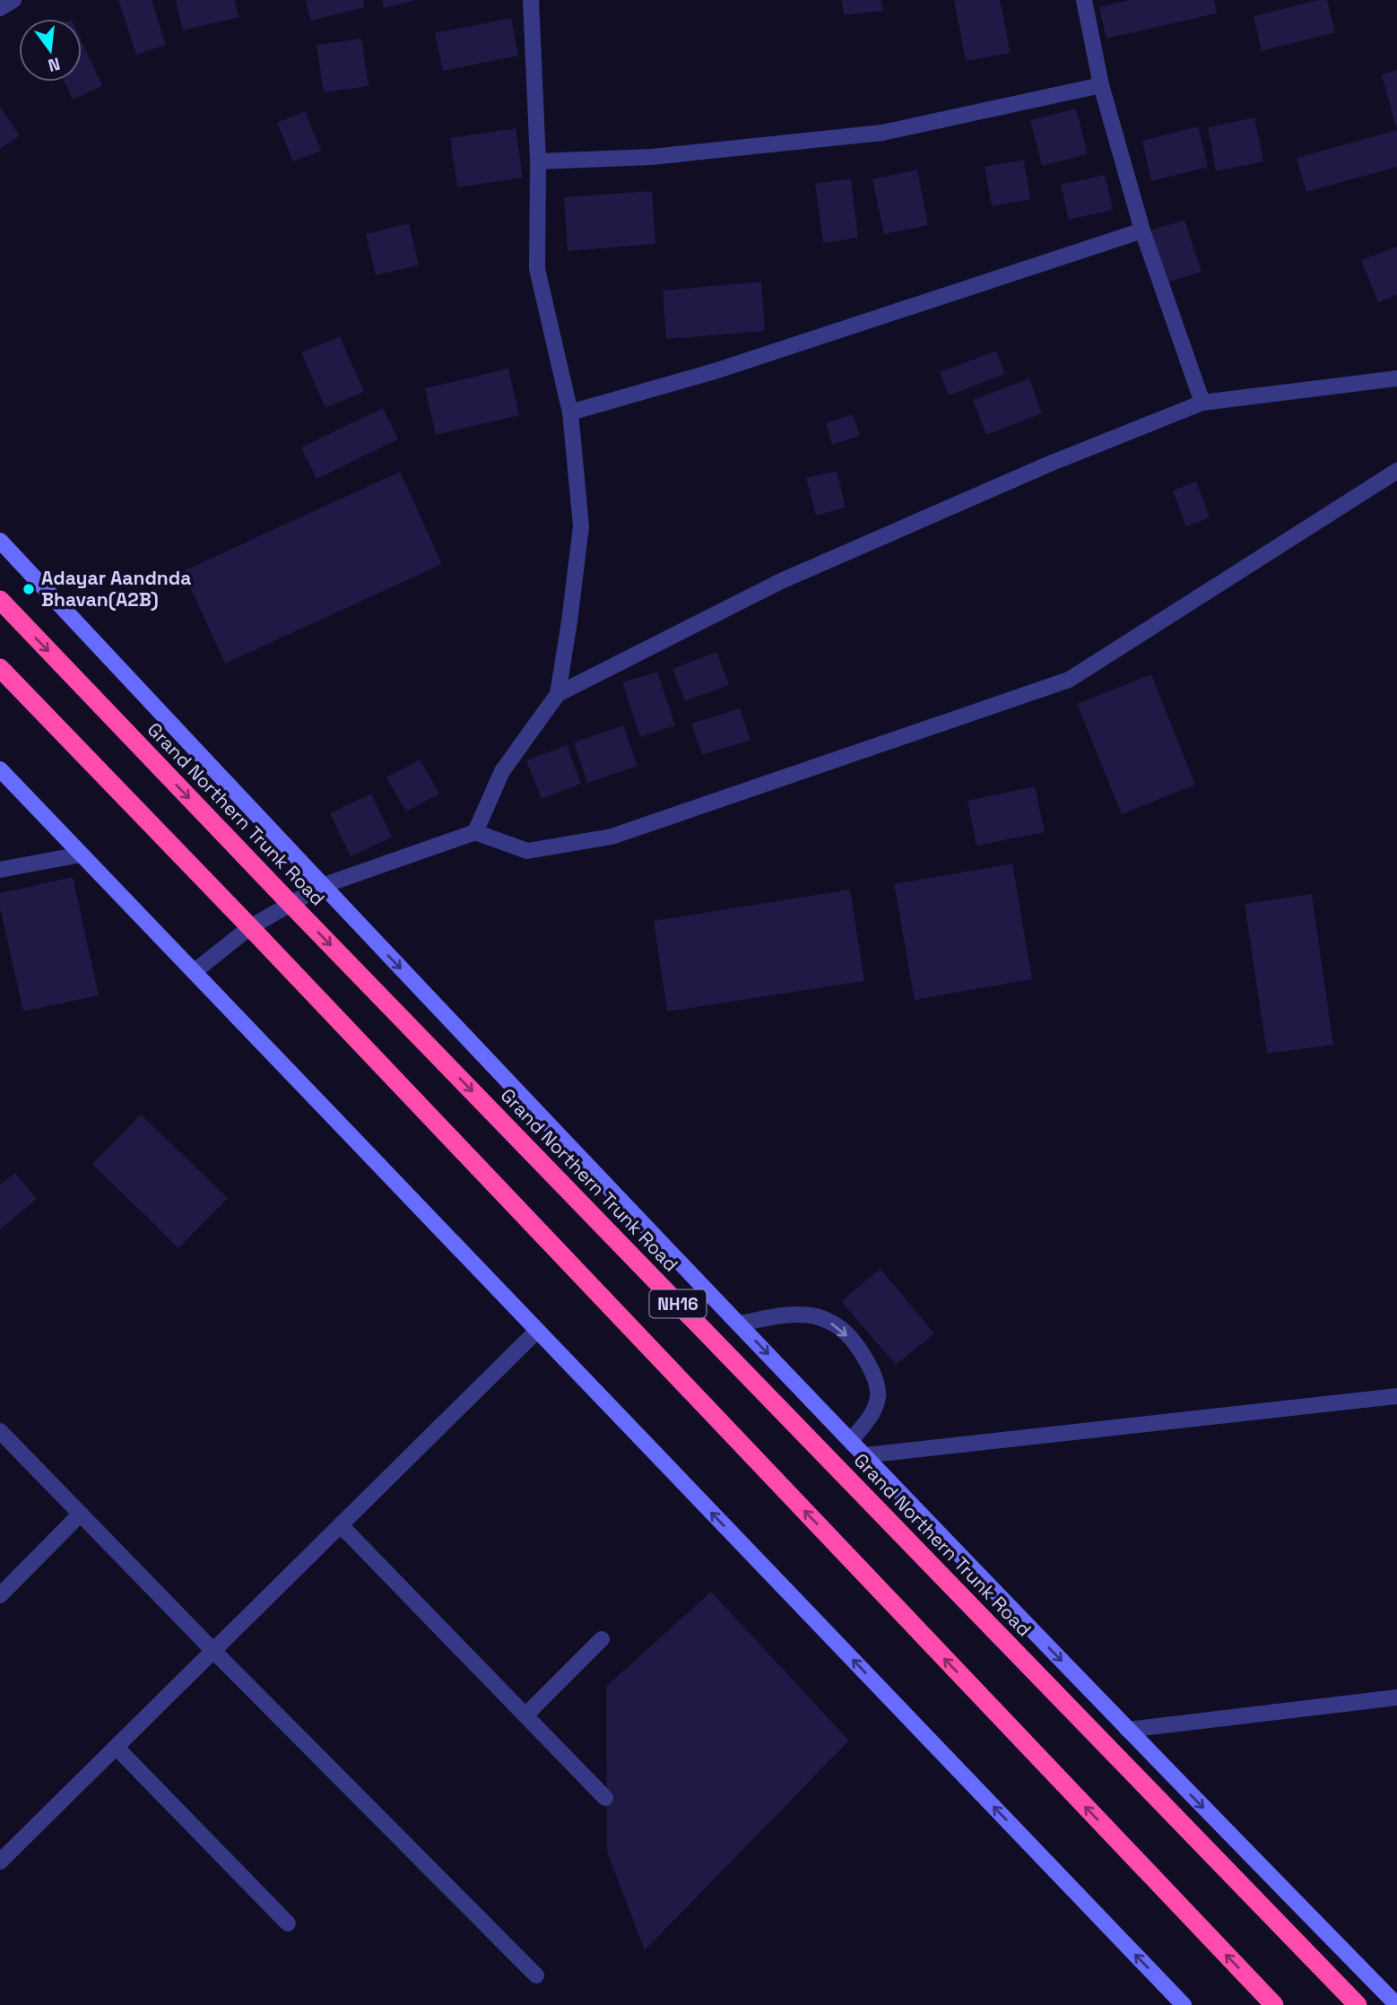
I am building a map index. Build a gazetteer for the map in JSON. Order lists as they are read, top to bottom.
{
  "streets": {
    "highway": ["Grand Northern Trunk Road", "NH16"]
  },
  "places": ["Adayar Aandnda Bhavan(A2B)"],
  "north": "bottom"
}
